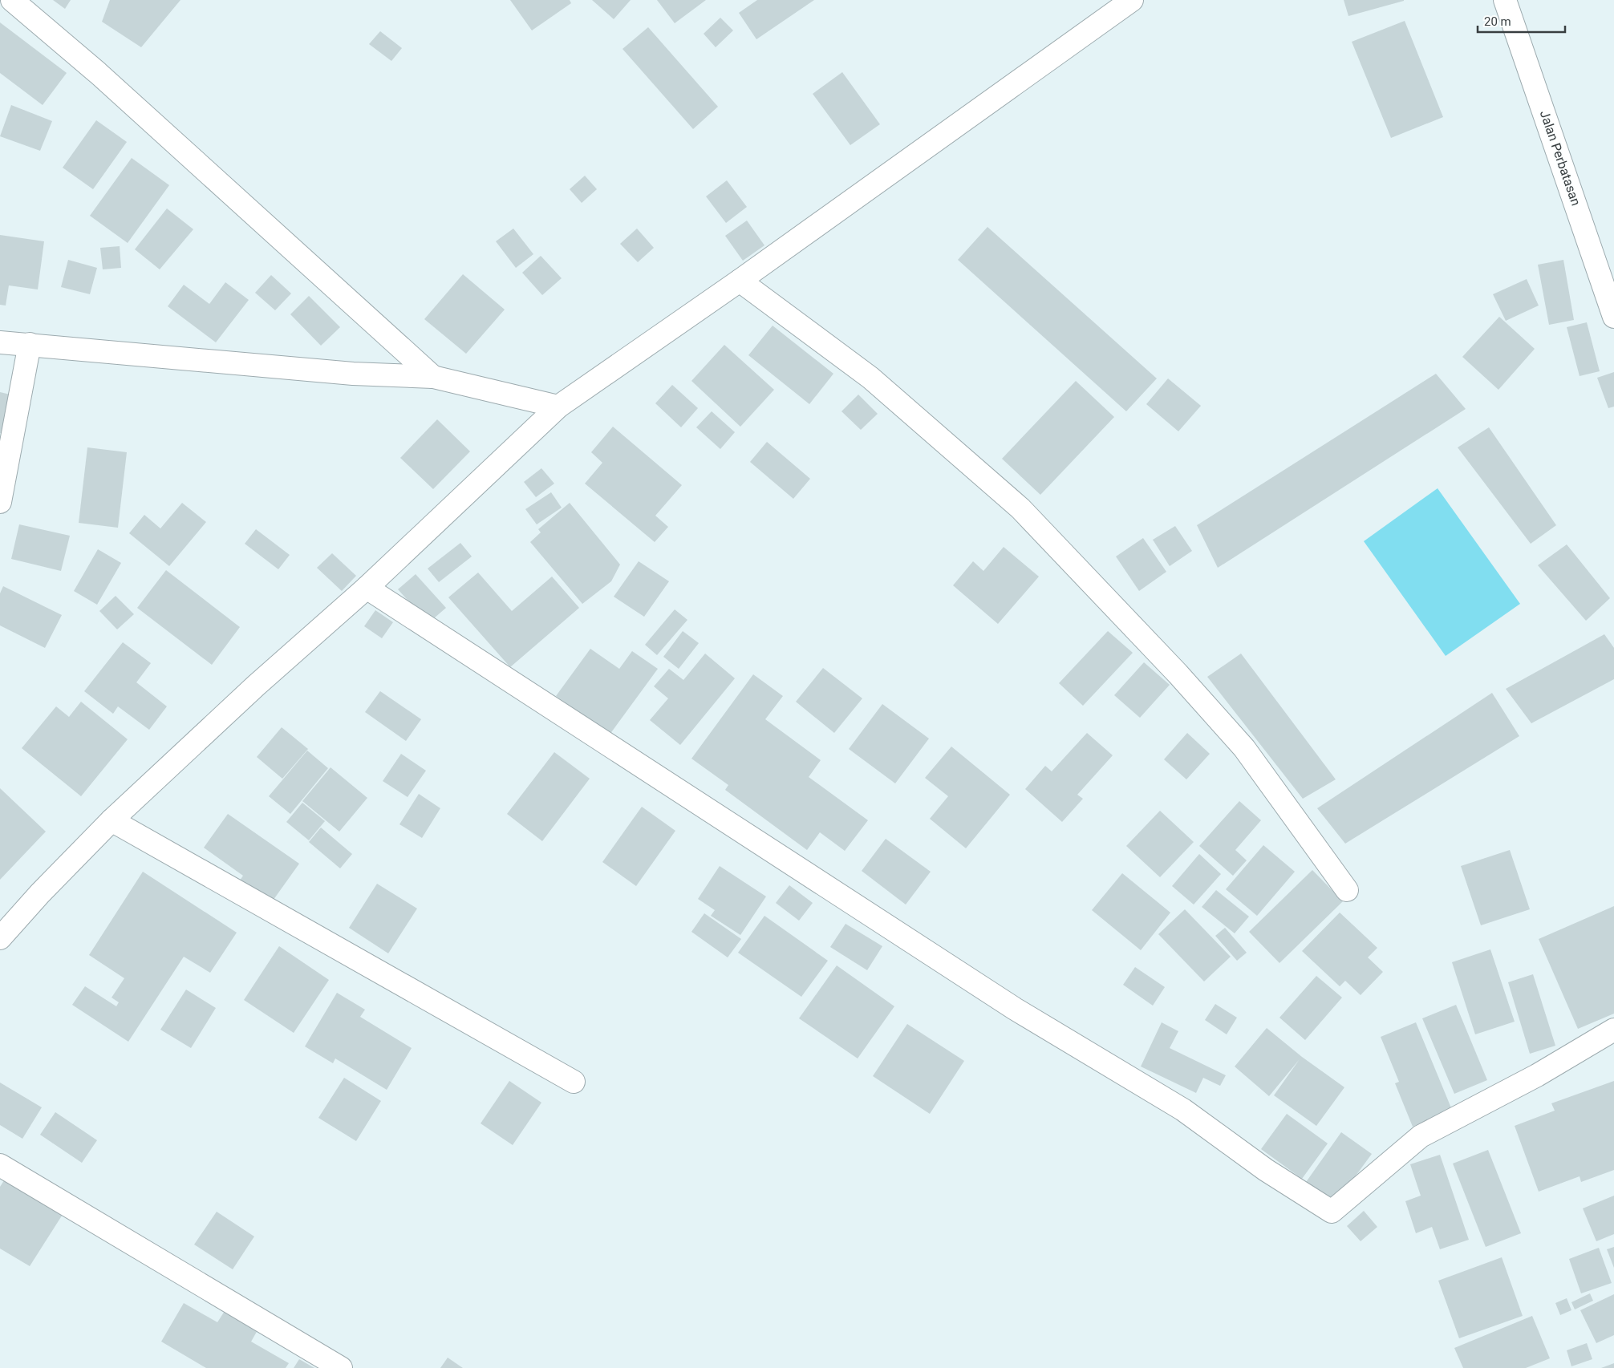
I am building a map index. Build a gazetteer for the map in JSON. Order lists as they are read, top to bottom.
{
  "streets": {
    "street": ["Jalan Perbatasan"]
  },
  "scale_bar": "20 m"
}
